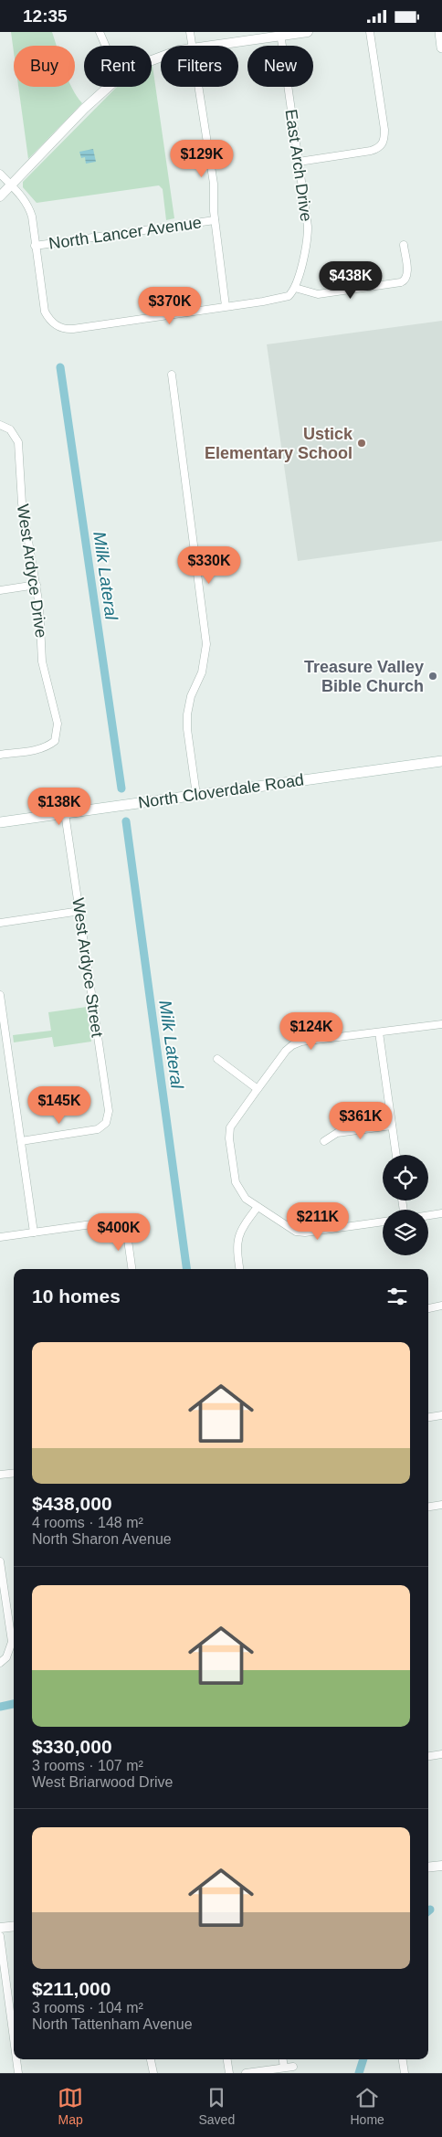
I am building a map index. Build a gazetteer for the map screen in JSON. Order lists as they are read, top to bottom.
{
  "streets": {
    "main road": ["North Cloverdale Road"],
    "street": [
      "East Arch Drive",
      "North Lancer Avenue",
      "West Ardyce Drive",
      "West Ardyce Street"
    ]
  },
  "crossings": [
    ["North Cloverdale Road", "West Ardyce Street"]
  ],
  "water": ["Milk Lateral"],
  "places": ["Ustick Elementary School", "Treasure Valley Bible Church"],
  "page": {
    "status": "12:35",
    "chip": [
      "Buy",
      "Rent",
      "Filters",
      "New"
    ],
    "price": [
      "$129K",
      "$438K",
      "$370K",
      "$330K",
      "$138K",
      "$124K",
      "$145K",
      "$361K",
      "$211K",
      "$400K"
    ],
    "heading": "10 homes",
    "list": [
      {
        "name": "$438,000",
        "note": "4 rooms · 148 m² · North Sharon Avenue"
      },
      {
        "name": "$330,000",
        "note": "3 rooms · 107 m² · West Briarwood Drive"
      },
      {
        "name": "$211,000",
        "note": "3 rooms · 104 m² · North Tattenham Avenue"
      }
    ],
    "tabs": ["Map", "Saved", "Home"]
  }
}
